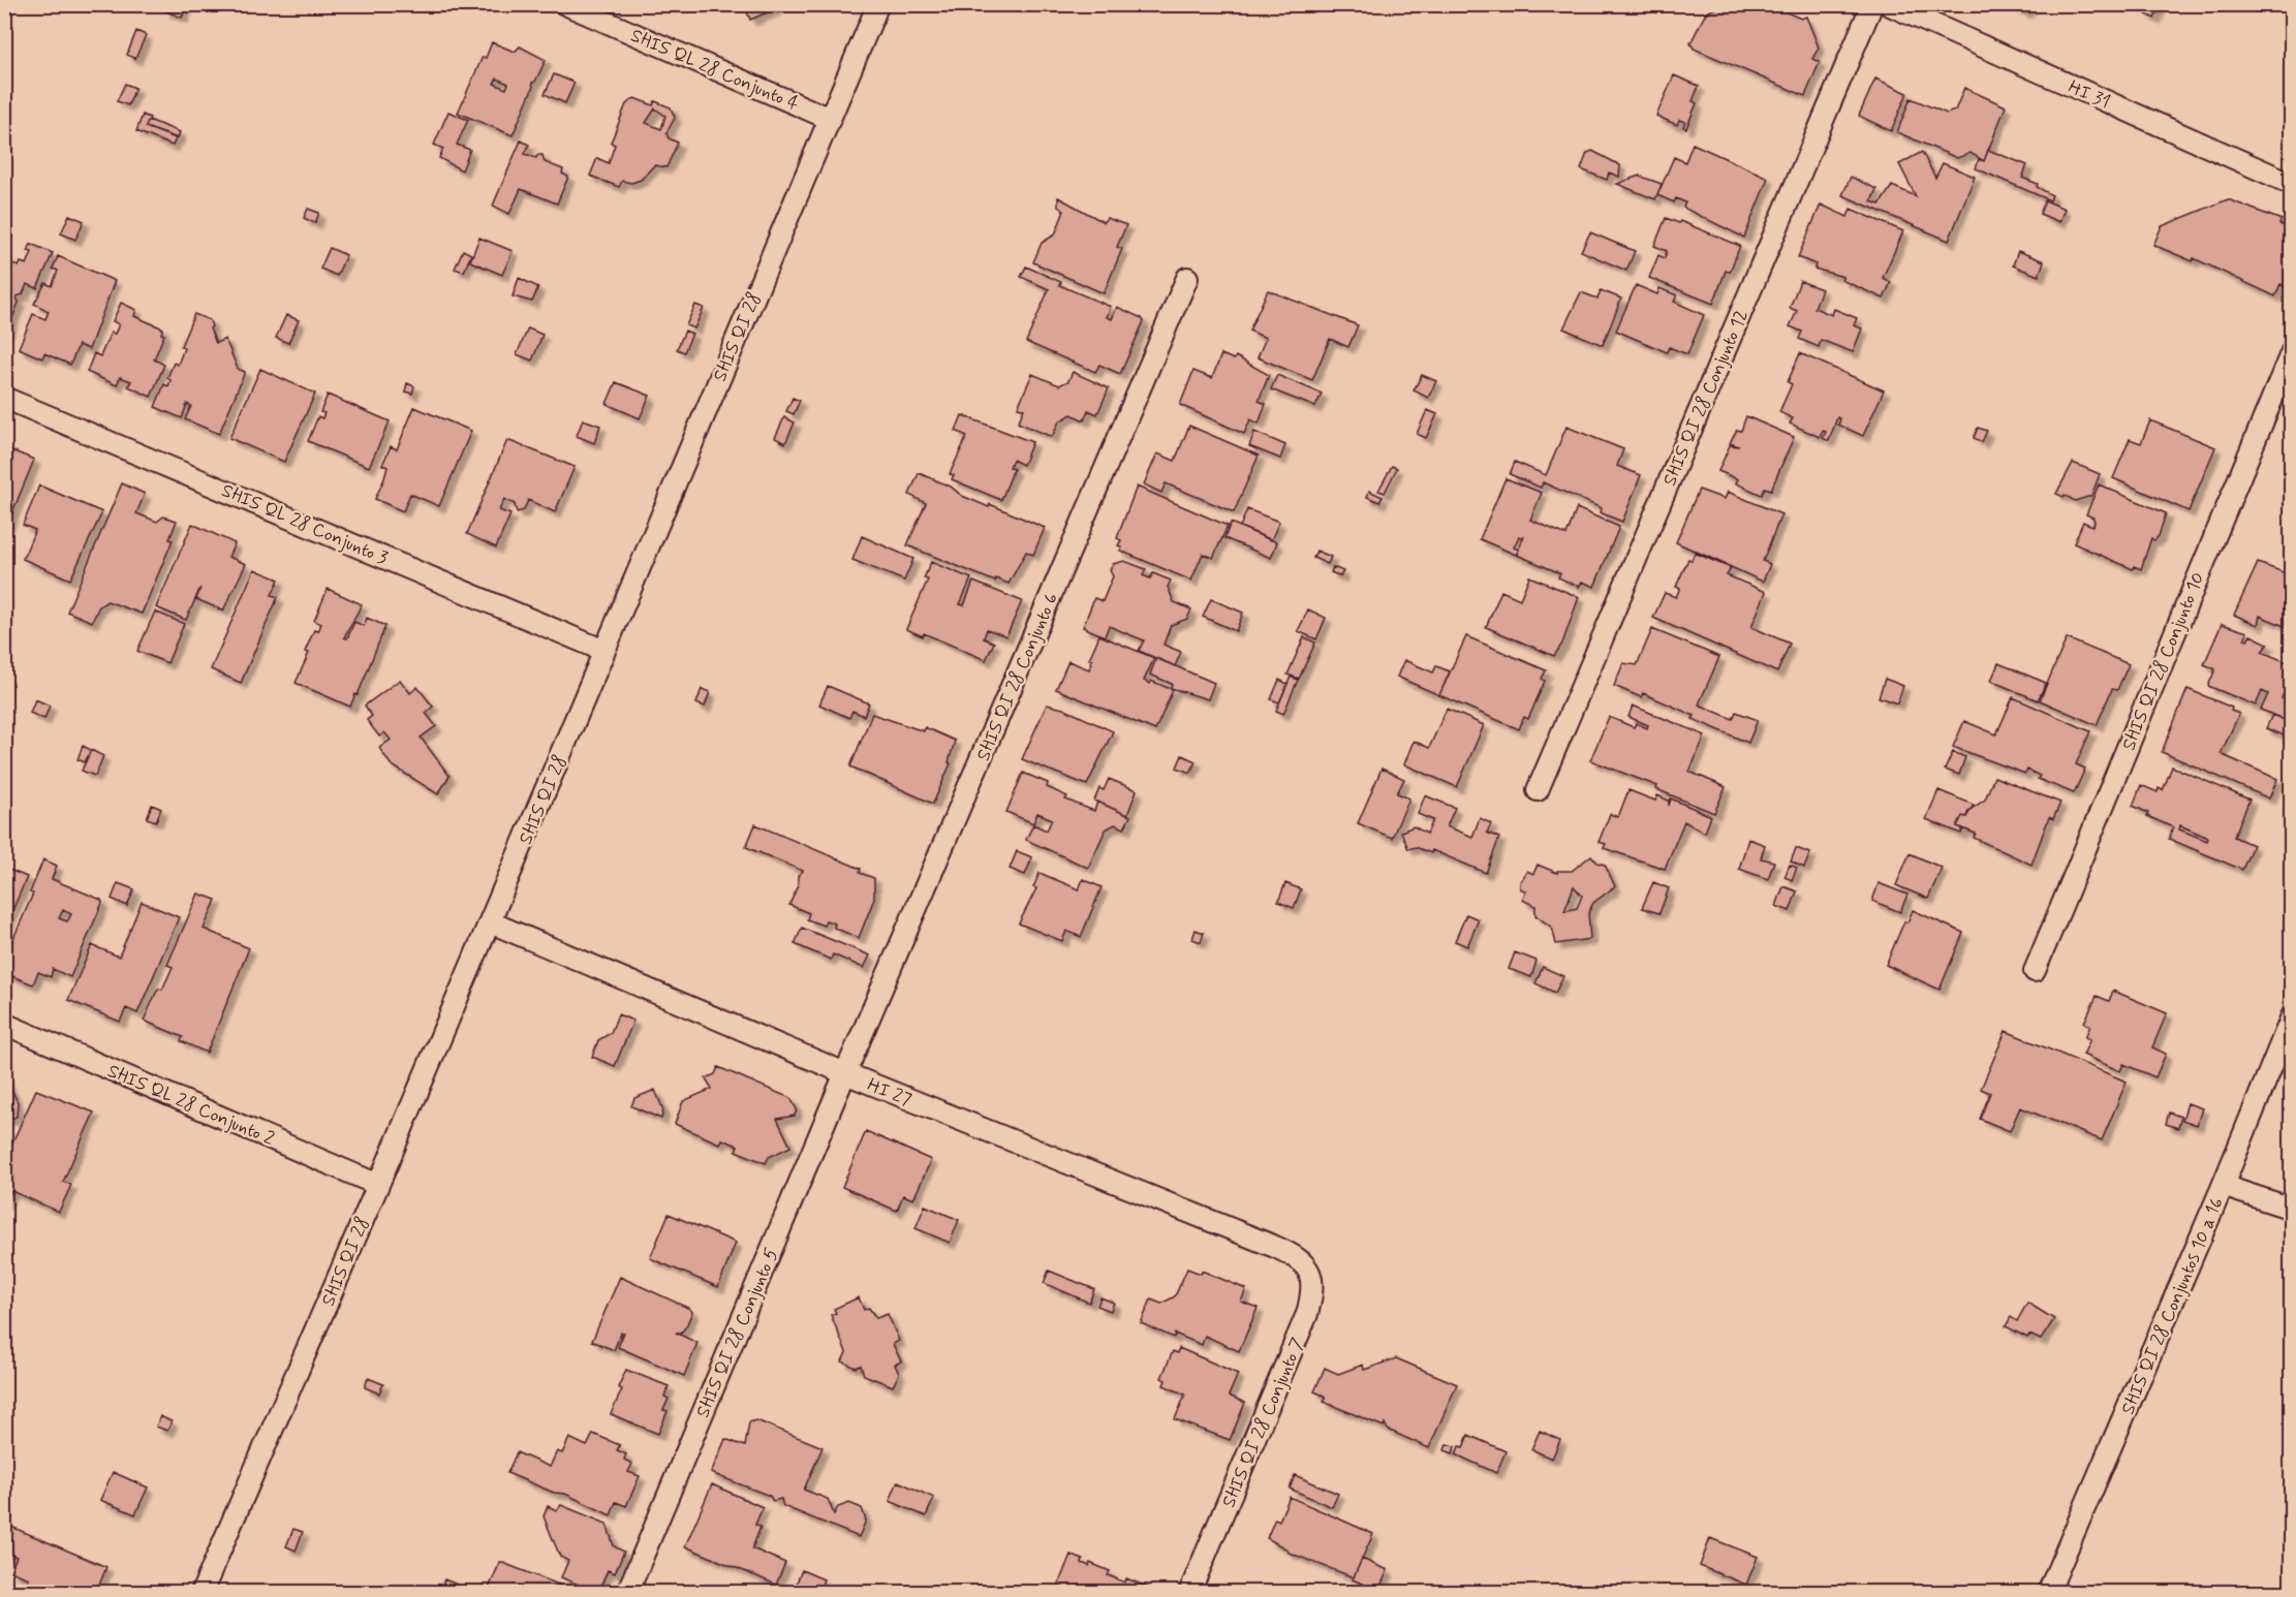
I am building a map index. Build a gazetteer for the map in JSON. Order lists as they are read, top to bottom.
{
  "streets": {
    "street": [
      "SHIS QL 28 Conjunto 4",
      "HI 31",
      "SHIS QI 28",
      "SHIS QI 28 Conjunto 12",
      "SHIS QL 28 Conjunto 3",
      "SHIS QI 28 Conjunto 10",
      "SHIS QI 28 Conjunto 6",
      "HI 27",
      "SHIS QL 28 Conjunto 2",
      "SHIS QI 28 Conjuntos 10 a 16",
      "SHIS QI 28 Conjunto 5",
      "SHIS QI 28 Conjunto 7"
    ]
  },
  "crossings": [
    ["SHIS QL 28 Conjunto 4", "SHIS QI 28"],
    ["SHIS QI 28", "SHIS QL 28 Conjunto 3"],
    ["SHIS QI 28", "HI 27"],
    ["SHIS QI 28", "SHIS QL 28 Conjunto 2"],
    ["SHIS QI 28 Conjunto 6", "HI 27"],
    ["SHIS QI 28 Conjunto 6", "SHIS QI 28 Conjunto 5"],
    ["HI 27", "SHIS QI 28 Conjunto 5"],
    ["HI 27", "SHIS QI 28 Conjunto 7"]
  ]
}
